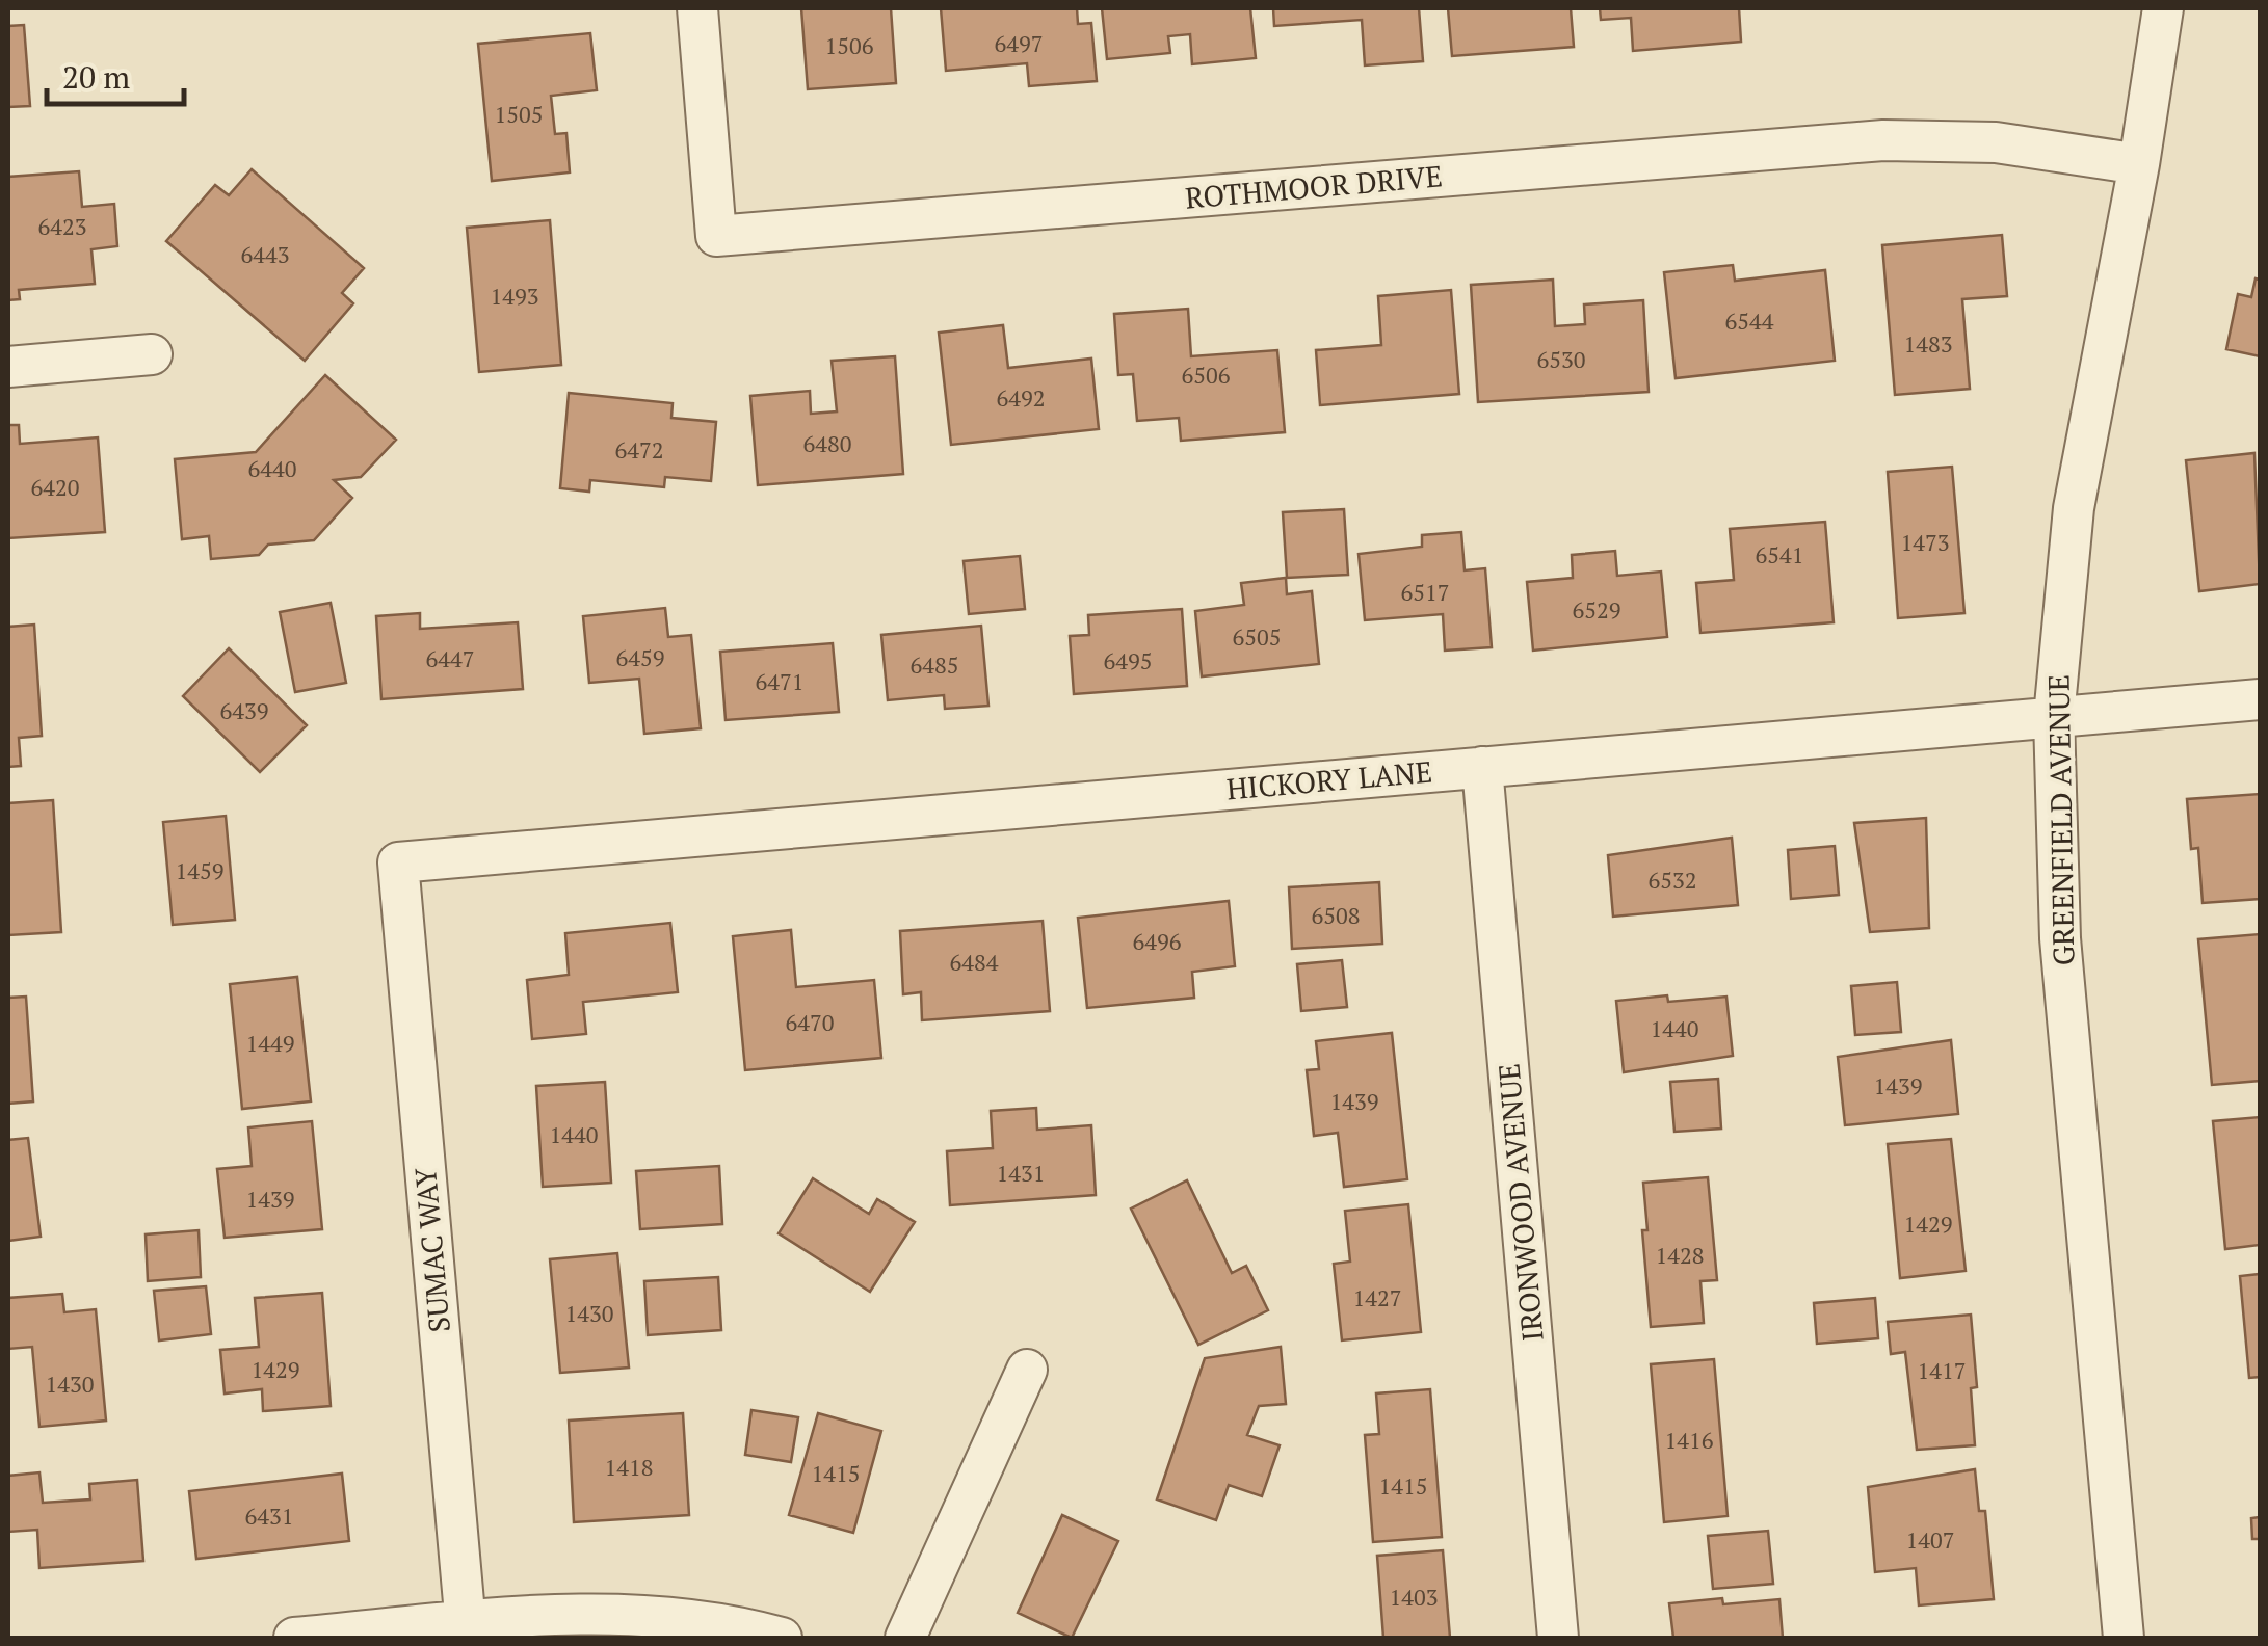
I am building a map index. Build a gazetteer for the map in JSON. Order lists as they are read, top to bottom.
{
  "streets": {
    "street": [
      "ROTHMOOR DRIVE",
      "HICKORY LANE",
      "GREENFIELD AVENUE",
      "IRONWOOD AVENUE",
      "SUMAC WAY"
    ]
  },
  "crossings": [
    ["ROTHMOOR DRIVE", "GREENFIELD AVENUE"],
    ["HICKORY LANE", "GREENFIELD AVENUE"],
    ["HICKORY LANE", "IRONWOOD AVENUE"],
    ["HICKORY LANE", "SUMAC WAY"]
  ],
  "house_numbers": [
    "6497",
    "1506",
    "1505",
    "6423",
    "6443",
    "1493",
    "6544",
    "1483",
    "6530",
    "6506",
    "6492",
    "6480",
    "6472",
    "6440",
    "6420",
    "1473",
    "6541",
    "6517",
    "6529",
    "6505",
    "6459",
    "6447",
    "6495",
    "6485",
    "6471",
    "6439",
    "1459",
    "6532",
    "6508",
    "6496",
    "6484",
    "6470",
    "1440",
    "1449",
    "1439",
    "1439",
    "1440",
    "1431",
    "1439",
    "1429",
    "1428",
    "1427",
    "1430",
    "1429",
    "1417",
    "1430",
    "1416",
    "1418",
    "1415",
    "1415",
    "6431",
    "1407",
    "1403"
  ],
  "scale_bar": "20 m"
}
